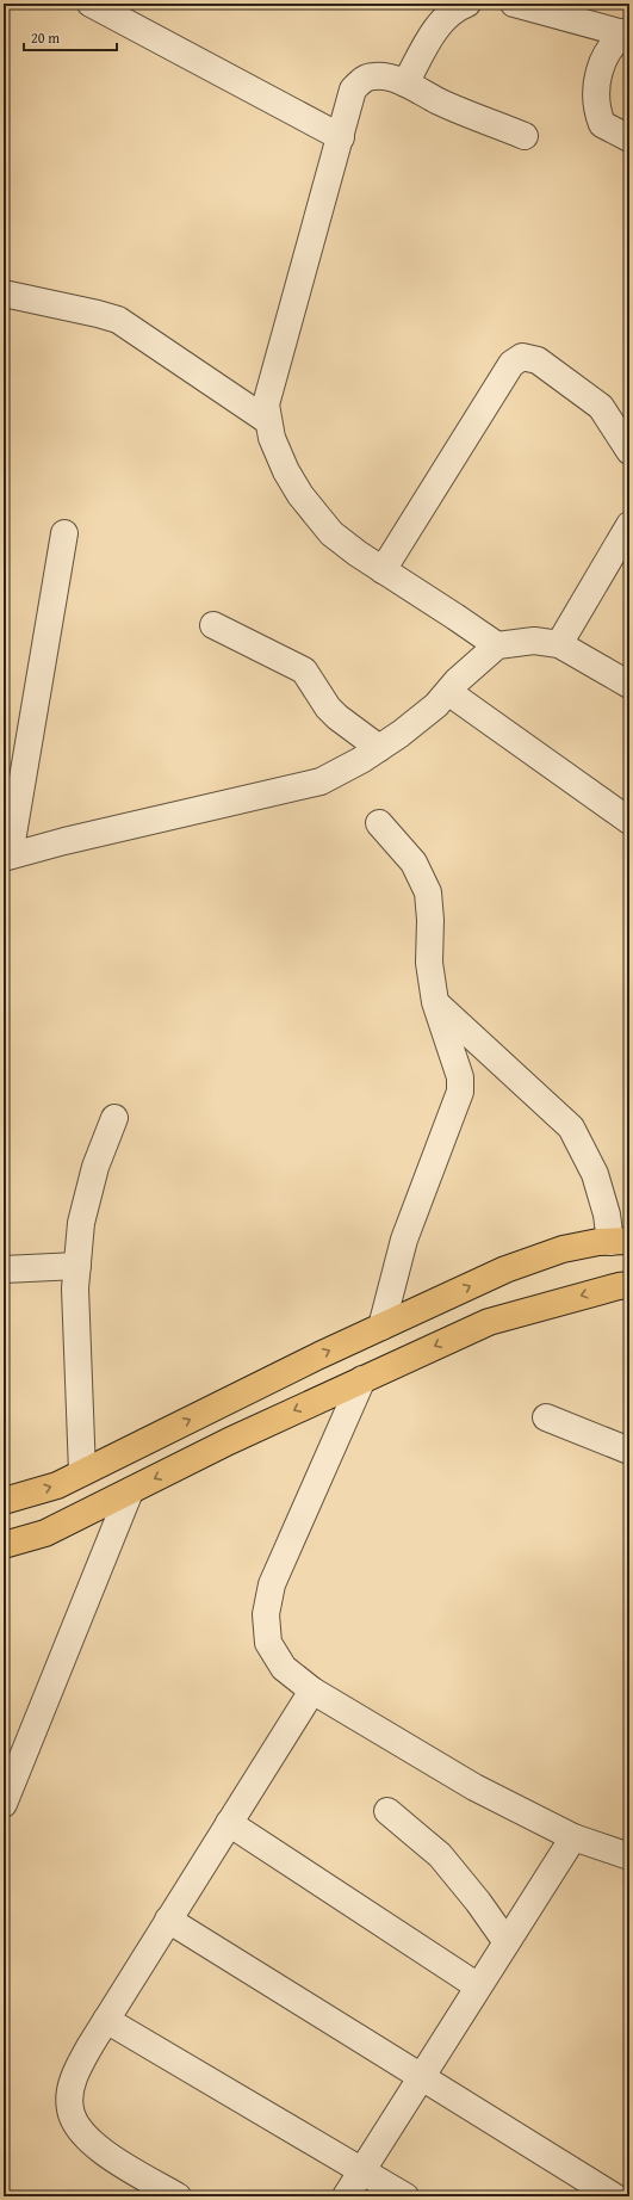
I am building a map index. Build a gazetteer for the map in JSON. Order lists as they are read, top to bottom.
{
  "scale_bar": "20 m"
}
